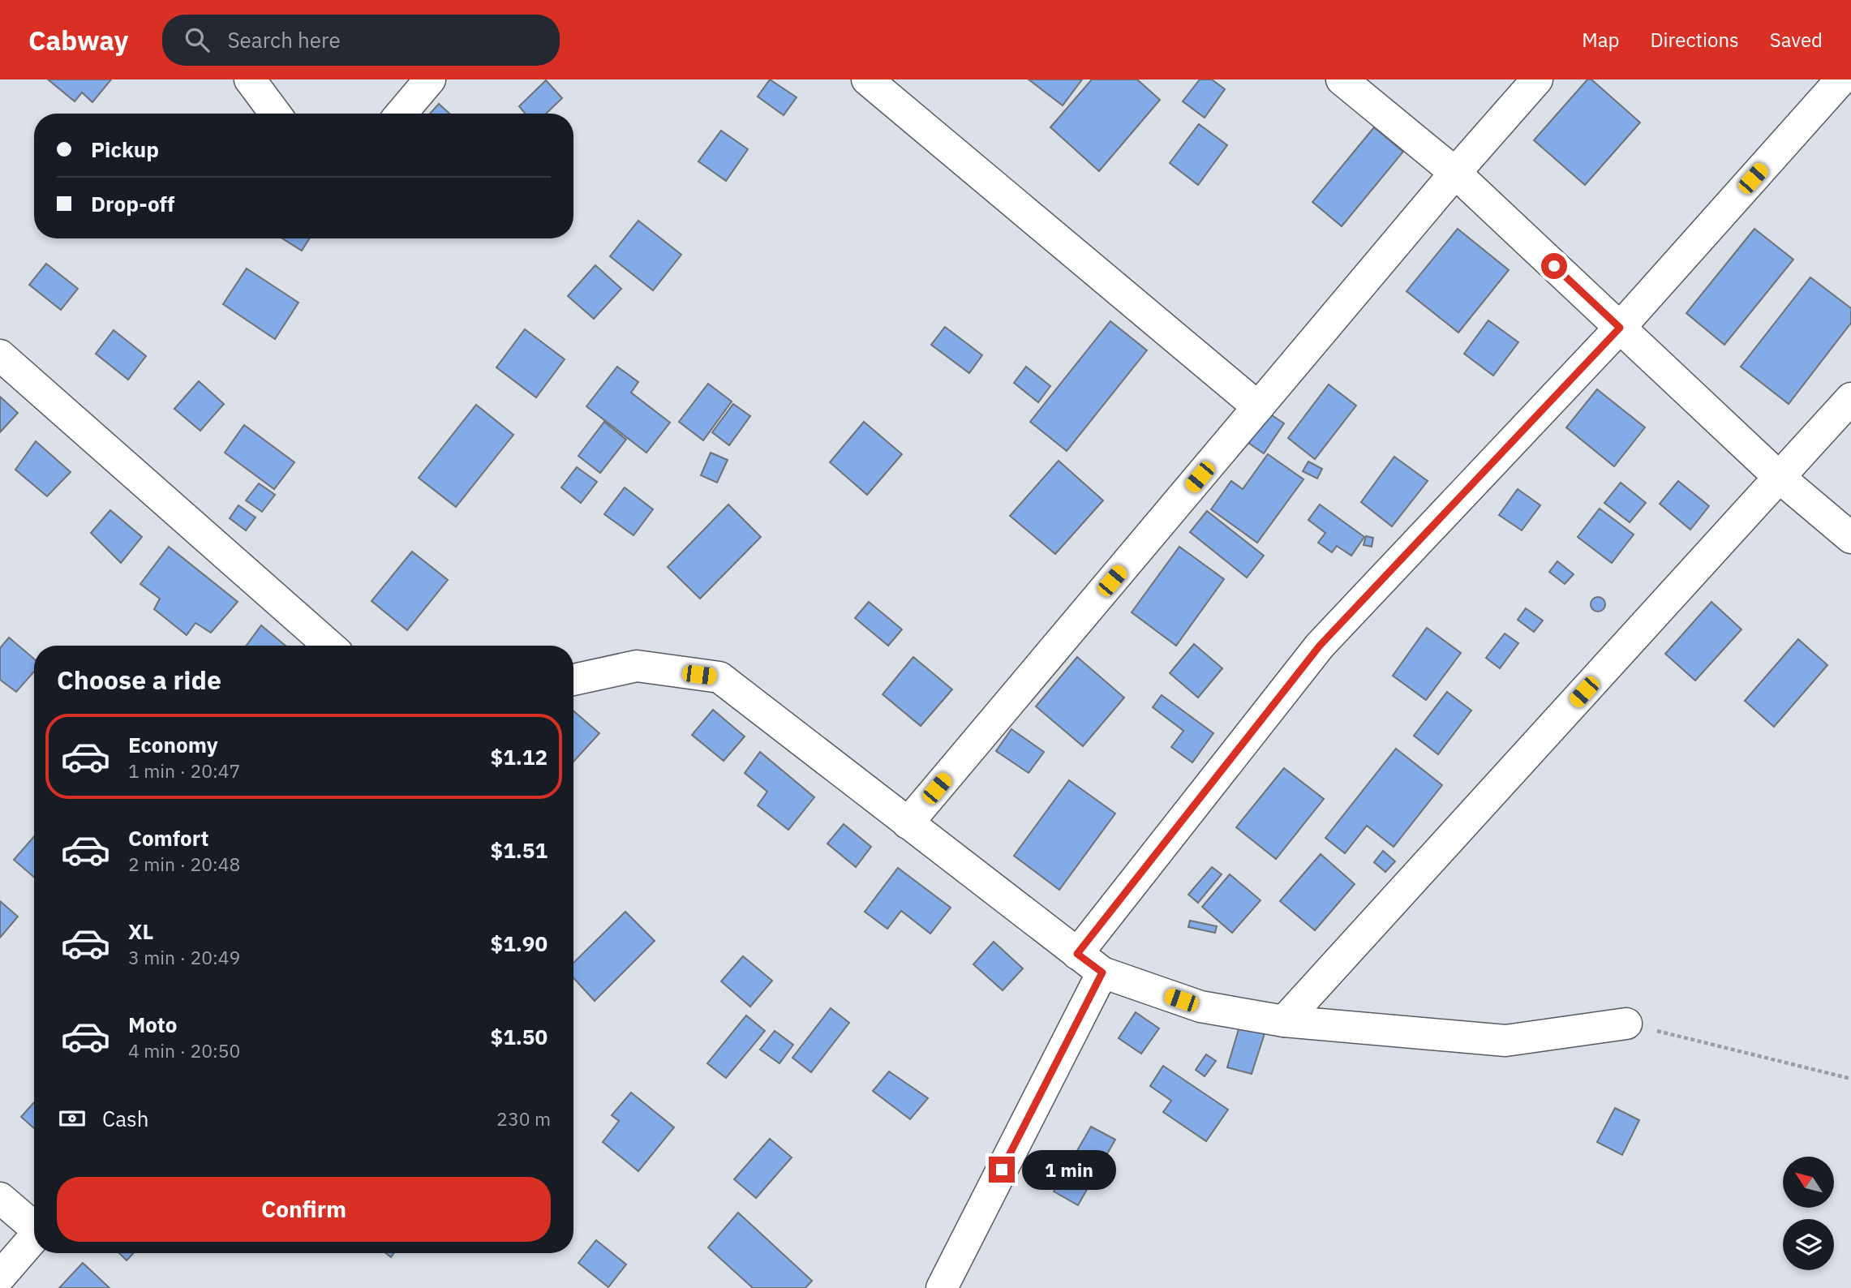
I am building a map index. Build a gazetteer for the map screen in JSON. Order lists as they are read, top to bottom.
{
  "north": "top left",
  "page": {
    "header": "Cabway",
    "search": "Search here",
    "nav": ["Map", "Directions", "Saved"],
    "banner": ["Pickup", "Drop-off"],
    "heading": "Choose a ride",
    "list": [
      {
        "name": "Economy",
        "note": "1 min · 20:47",
        "value": "$1.12"
      },
      {
        "name": "Comfort",
        "note": "2 min · 20:48",
        "value": "$1.51"
      },
      {
        "name": "XL",
        "note": "3 min · 20:49",
        "value": "$1.90"
      },
      {
        "name": "Moto",
        "note": "4 min · 20:50",
        "value": "$1.50"
      }
    ],
    "pay": ["Cash", "230 m"],
    "bubble": "1 min",
    "buttons": "Confirm"
  }
}
